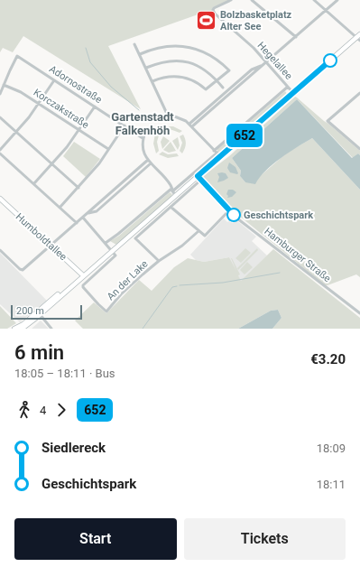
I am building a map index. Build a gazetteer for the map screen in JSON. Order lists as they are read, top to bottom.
{
  "streets": {
    "main road": ["Humboldtallee"],
    "street": [
      "Hegelallee",
      "Adornostraße",
      "Korczakstraße",
      "Hamburger Straße",
      "An der Lake"
    ]
  },
  "crossings": [
    ["Adornostraße", "Korczakstraße"]
  ],
  "districts": ["Gartenstadt Falkenhöh"],
  "places": {
    "sports": ["Bolzbasketplatz Alter See"],
    "other": ["Geschichtspark"]
  },
  "lines": ["bus line 652"],
  "scale_bar": "200 m",
  "page": {
    "on_map": "652",
    "scale": "200 m",
    "heading": ["6 min", "18:05 – 18:11 · Bus", "€3.20"],
    "legs": ["4", "652"],
    "list": [
      {
        "name": "Siedlereck",
        "value": "18:09"
      },
      {
        "name": "Geschichtspark",
        "value": "18:11"
      }
    ],
    "buttons": ["Start", "Tickets"]
  }
}
